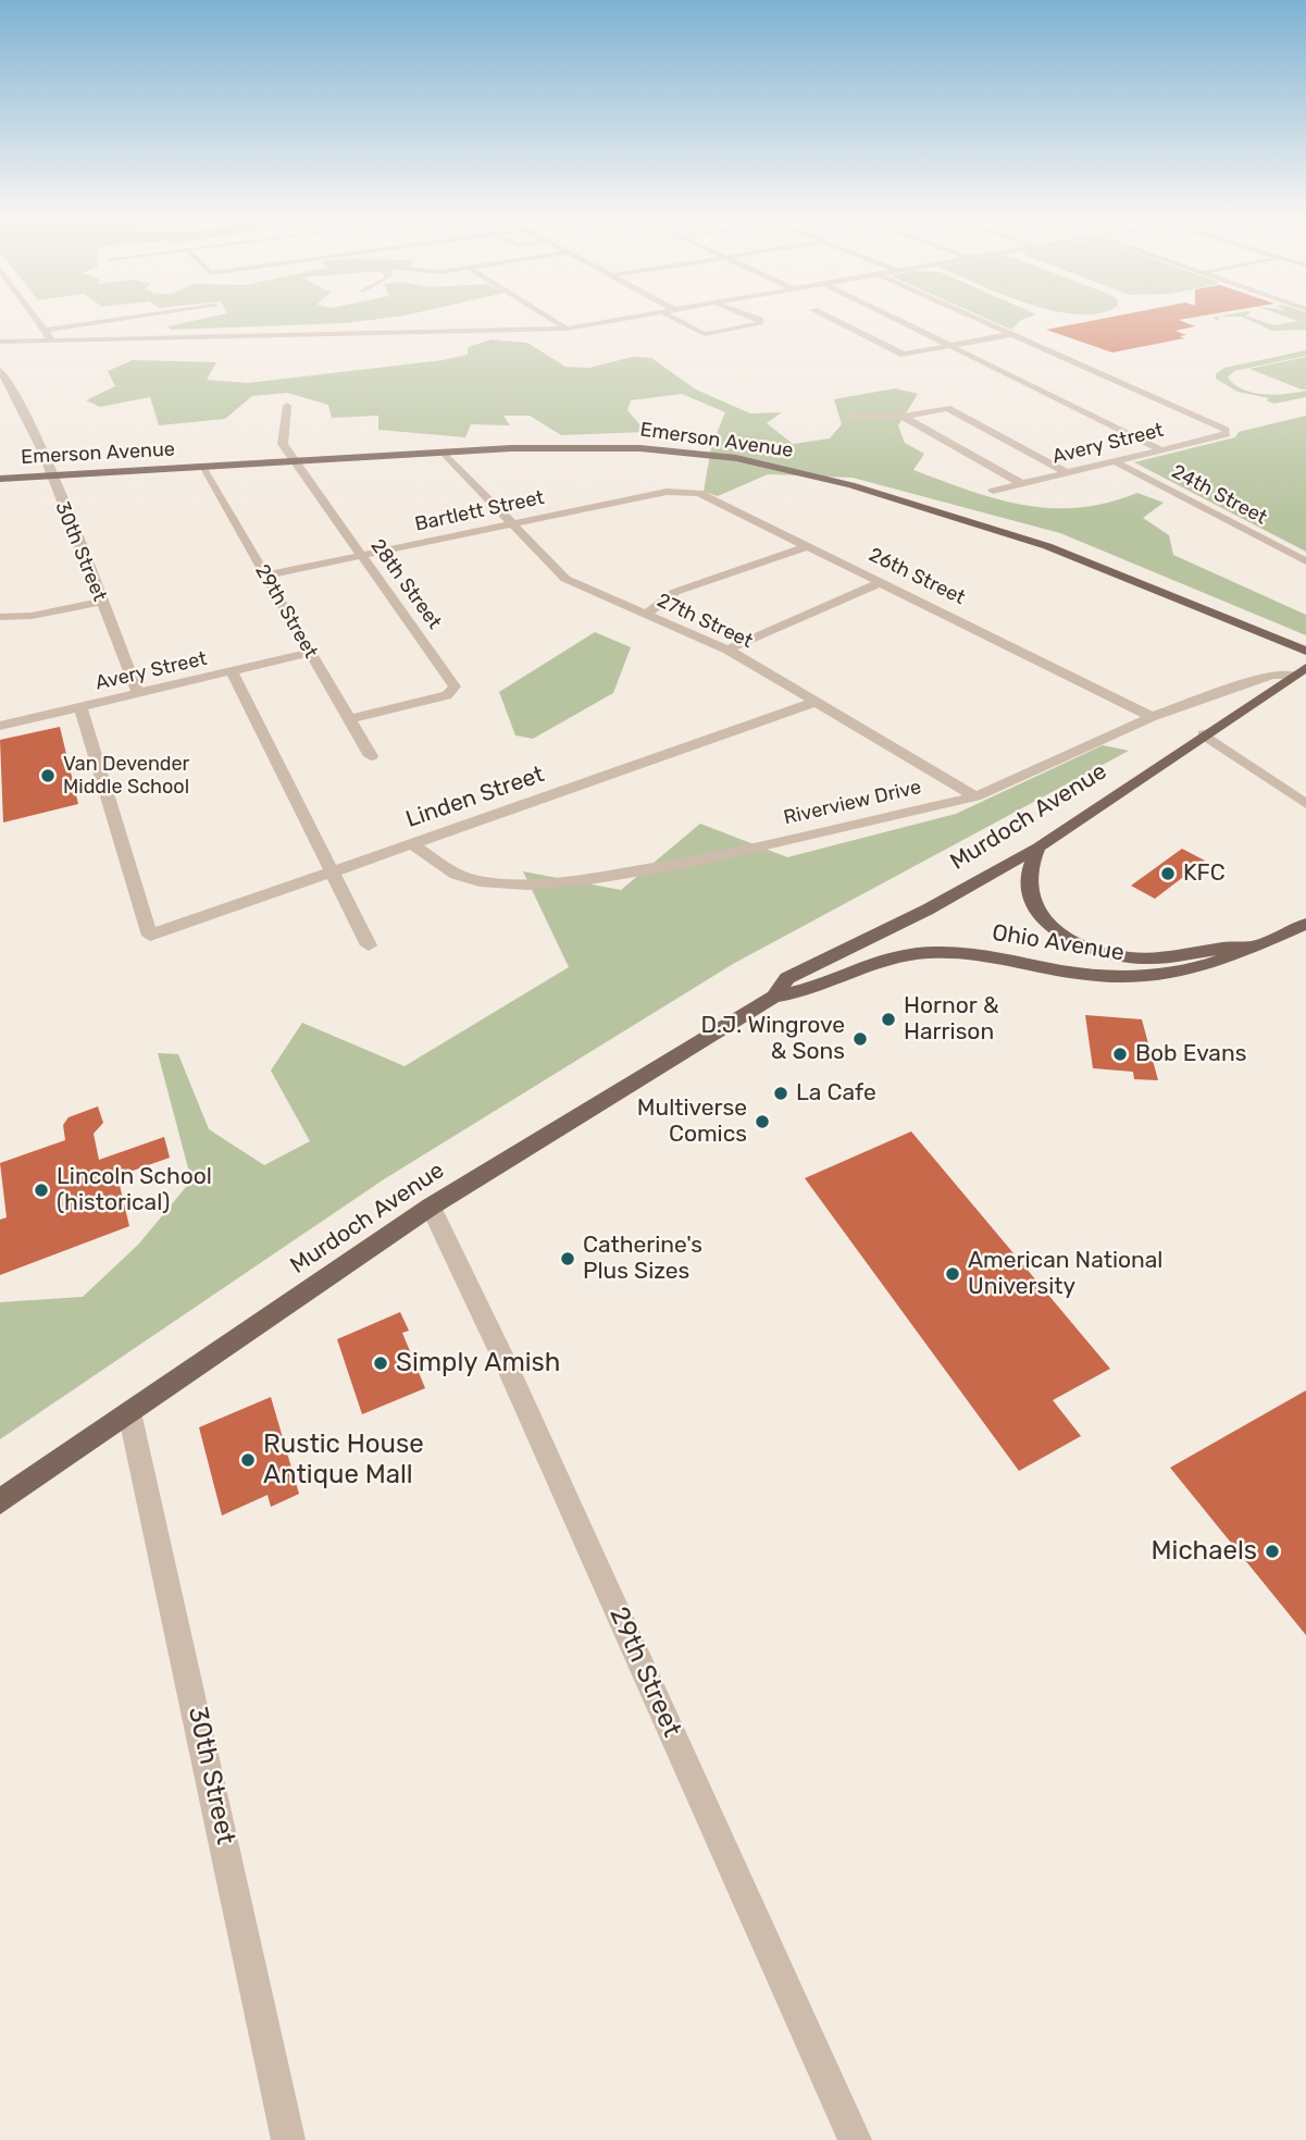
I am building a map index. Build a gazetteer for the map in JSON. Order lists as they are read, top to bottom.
{
  "streets": {
    "main road": ["Emerson Avenue", "Murdoch Avenue", "Ohio Avenue"],
    "street": [
      "Avery Street",
      "24th Street",
      "Bartlett Street",
      "30th Street",
      "26th Street",
      "28th Street",
      "29th Street",
      "27th Street",
      "Linden Street",
      "Riverview Drive"
    ]
  },
  "crossings": [
    ["Emerson Avenue", "30th Street"],
    ["Emerson Avenue", "28th Street"],
    ["Emerson Avenue", "29th Street"],
    ["Emerson Avenue", "27th Street"],
    ["Avery Street", "24th Street"],
    ["Avery Street", "30th Street"],
    ["Avery Street", "29th Street"],
    ["Avery Street", "Linden Street"],
    ["Bartlett Street", "26th Street"],
    ["Bartlett Street", "28th Street"],
    ["Bartlett Street", "29th Street"],
    ["Bartlett Street", "27th Street"],
    ["30th Street", "Murdoch Avenue"],
    ["26th Street", "Riverview Drive"],
    ["28th Street", "29th Street"],
    ["29th Street", "Murdoch Avenue"],
    ["27th Street", "Linden Street"],
    ["27th Street", "Riverview Drive"],
    ["Linden Street", "Riverview Drive"],
    ["Riverview Drive", "Murdoch Avenue"],
    ["Murdoch Avenue", "Ohio Avenue"]
  ],
  "places": [
    "Van Devender Middle School",
    "KFC",
    "Hornor & Harrison",
    "D.J. Wingrove & Sons",
    "Bob Evans",
    "La Cafe",
    "Multiverse Comics",
    "Lincoln School (historical)",
    "Catherine's Plus Sizes",
    "American National University",
    "Simply Amish",
    "Rustic House Antique Mall",
    "Michaels"
  ]
}
